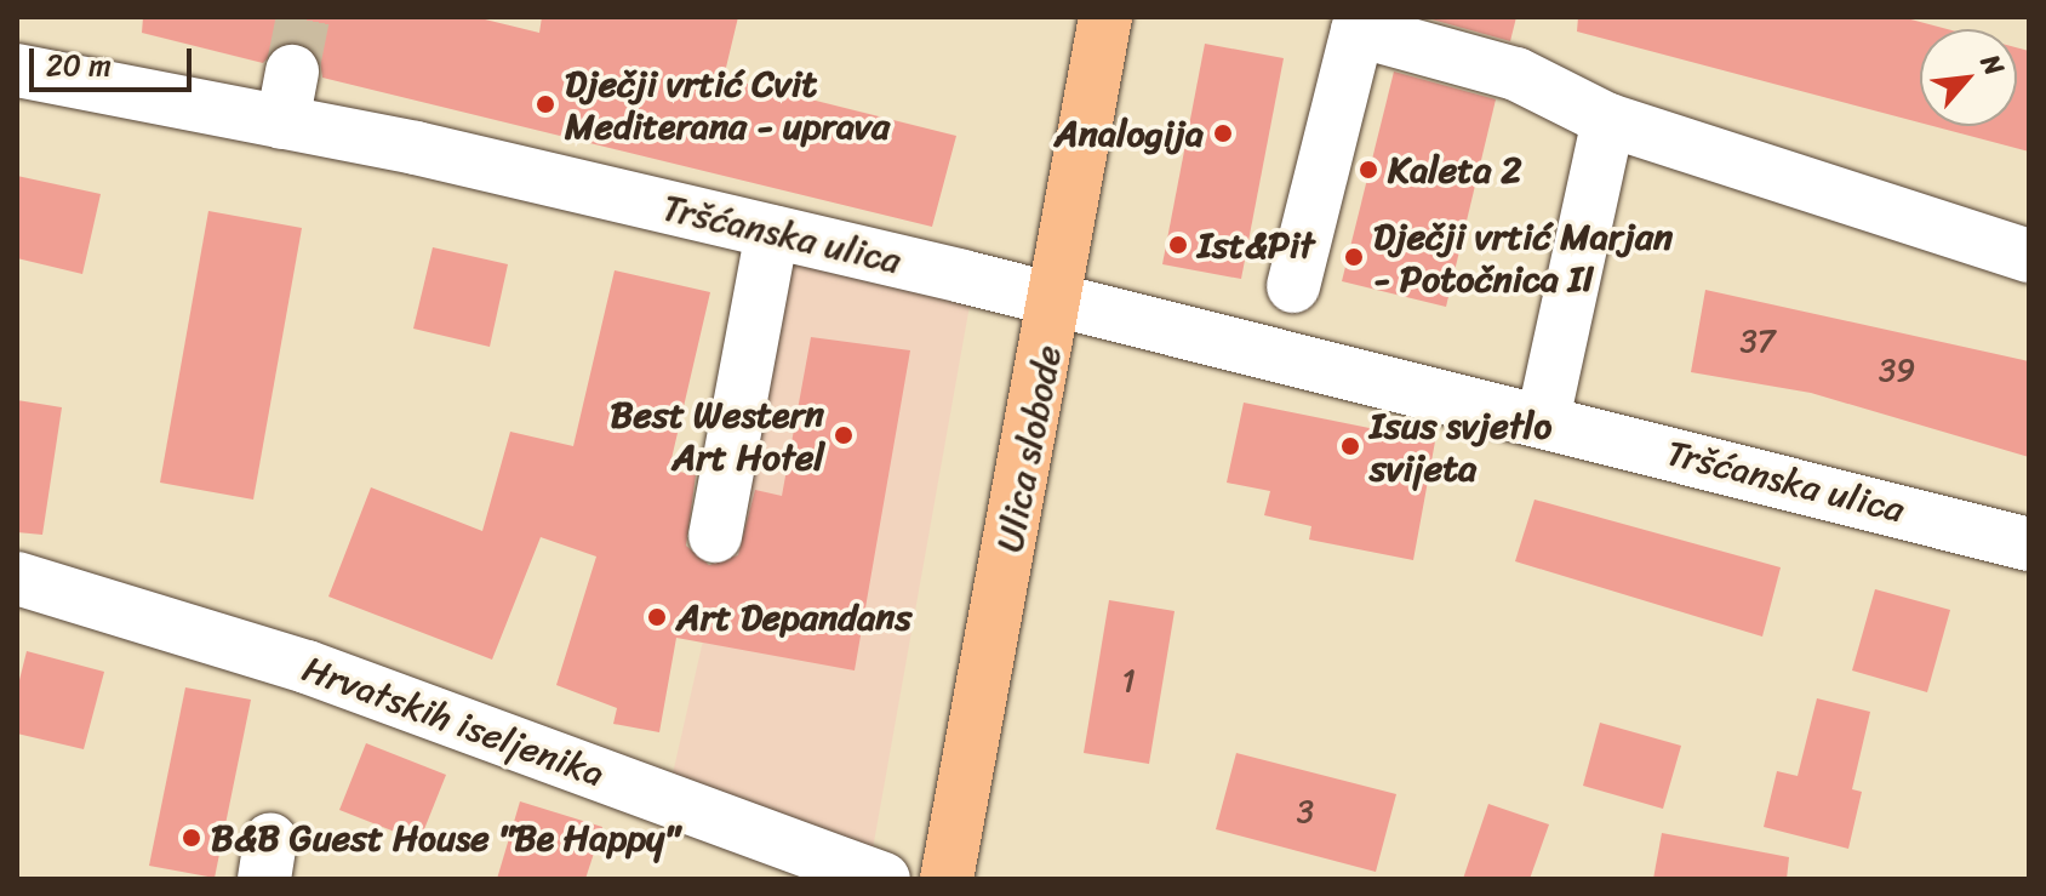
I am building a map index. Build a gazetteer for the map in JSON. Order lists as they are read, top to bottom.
{
  "streets": {
    "main road": ["Ulica slobode"],
    "street": ["Tršćanska ulica", "Hrvatskih iseljenika"]
  },
  "crossings": [
    ["Tršćanska ulica", "Ulica slobode"]
  ],
  "places": [
    "Dječji vrtić Cvit Mediterana - uprava",
    "Analogija",
    "Kaleta 2",
    "Ist&Pit",
    "Dječji vrtić Marjan - Potočnica II",
    "Best Western Art Hotel",
    "Isus svjetlo svijeta",
    "Art Depandans",
    "B&B Guest House \"Be Happy\""
  ],
  "house_numbers": [
    "37",
    "39",
    "1",
    "3"
  ],
  "scale_bar": "20 m",
  "north": "top right"
}
